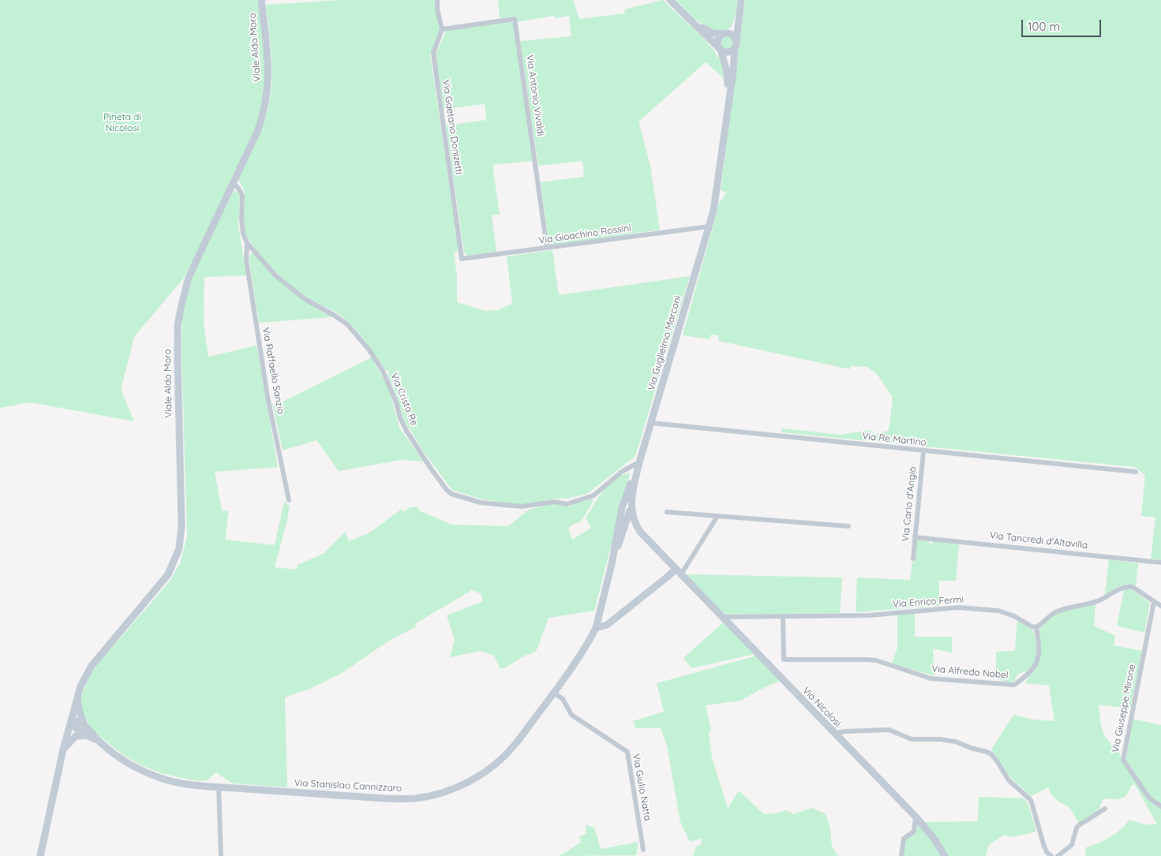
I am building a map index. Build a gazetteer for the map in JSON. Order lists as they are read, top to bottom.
{
  "streets": {
    "street": [
      "Viale Aldo Moro",
      "Via Antonio Vivaldi",
      "Via Gaetano Donizetti",
      "Via Gioachino Rossini",
      "Via Guglielmo Marconi",
      "Via Raffaello Sanzio",
      "Via Cristo Re",
      "Via Re Martino",
      "Via Carlo d'Angiò",
      "Via Tancredi d'Altavilla",
      "Via Enrico Fermi",
      "Via Alfredo Nobel",
      "Via Nicolosi",
      "Via Giuseppe Mirone",
      "Via Stanislao Cannizzaro",
      "Via Giulio Natta"
    ]
  },
  "crossings": [
    ["Viale Aldo Moro", "Via Cristo Re"],
    ["Via Antonio Vivaldi", "Via Gaetano Donizetti"],
    ["Via Antonio Vivaldi", "Via Gioachino Rossini"],
    ["Via Gaetano Donizetti", "Via Gioachino Rossini"],
    ["Via Gioachino Rossini", "Via Guglielmo Marconi"],
    ["Via Guglielmo Marconi", "Via Cristo Re"],
    ["Via Guglielmo Marconi", "Via Re Martino"],
    ["Via Guglielmo Marconi", "Via Nicolosi"],
    ["Via Raffaello Sanzio", "Via Cristo Re"],
    ["Via Re Martino", "Via Carlo d'Angiò"],
    ["Via Carlo d'Angiò", "Via Tancredi d'Altavilla"],
    ["Via Enrico Fermi", "Via Alfredo Nobel"],
    ["Via Enrico Fermi", "Via Nicolosi"],
    ["Via Stanislao Cannizzaro", "Via Giulio Natta"]
  ],
  "parks": ["Pineta di Nicolosi"],
  "scale_bar": "100 m"
}
